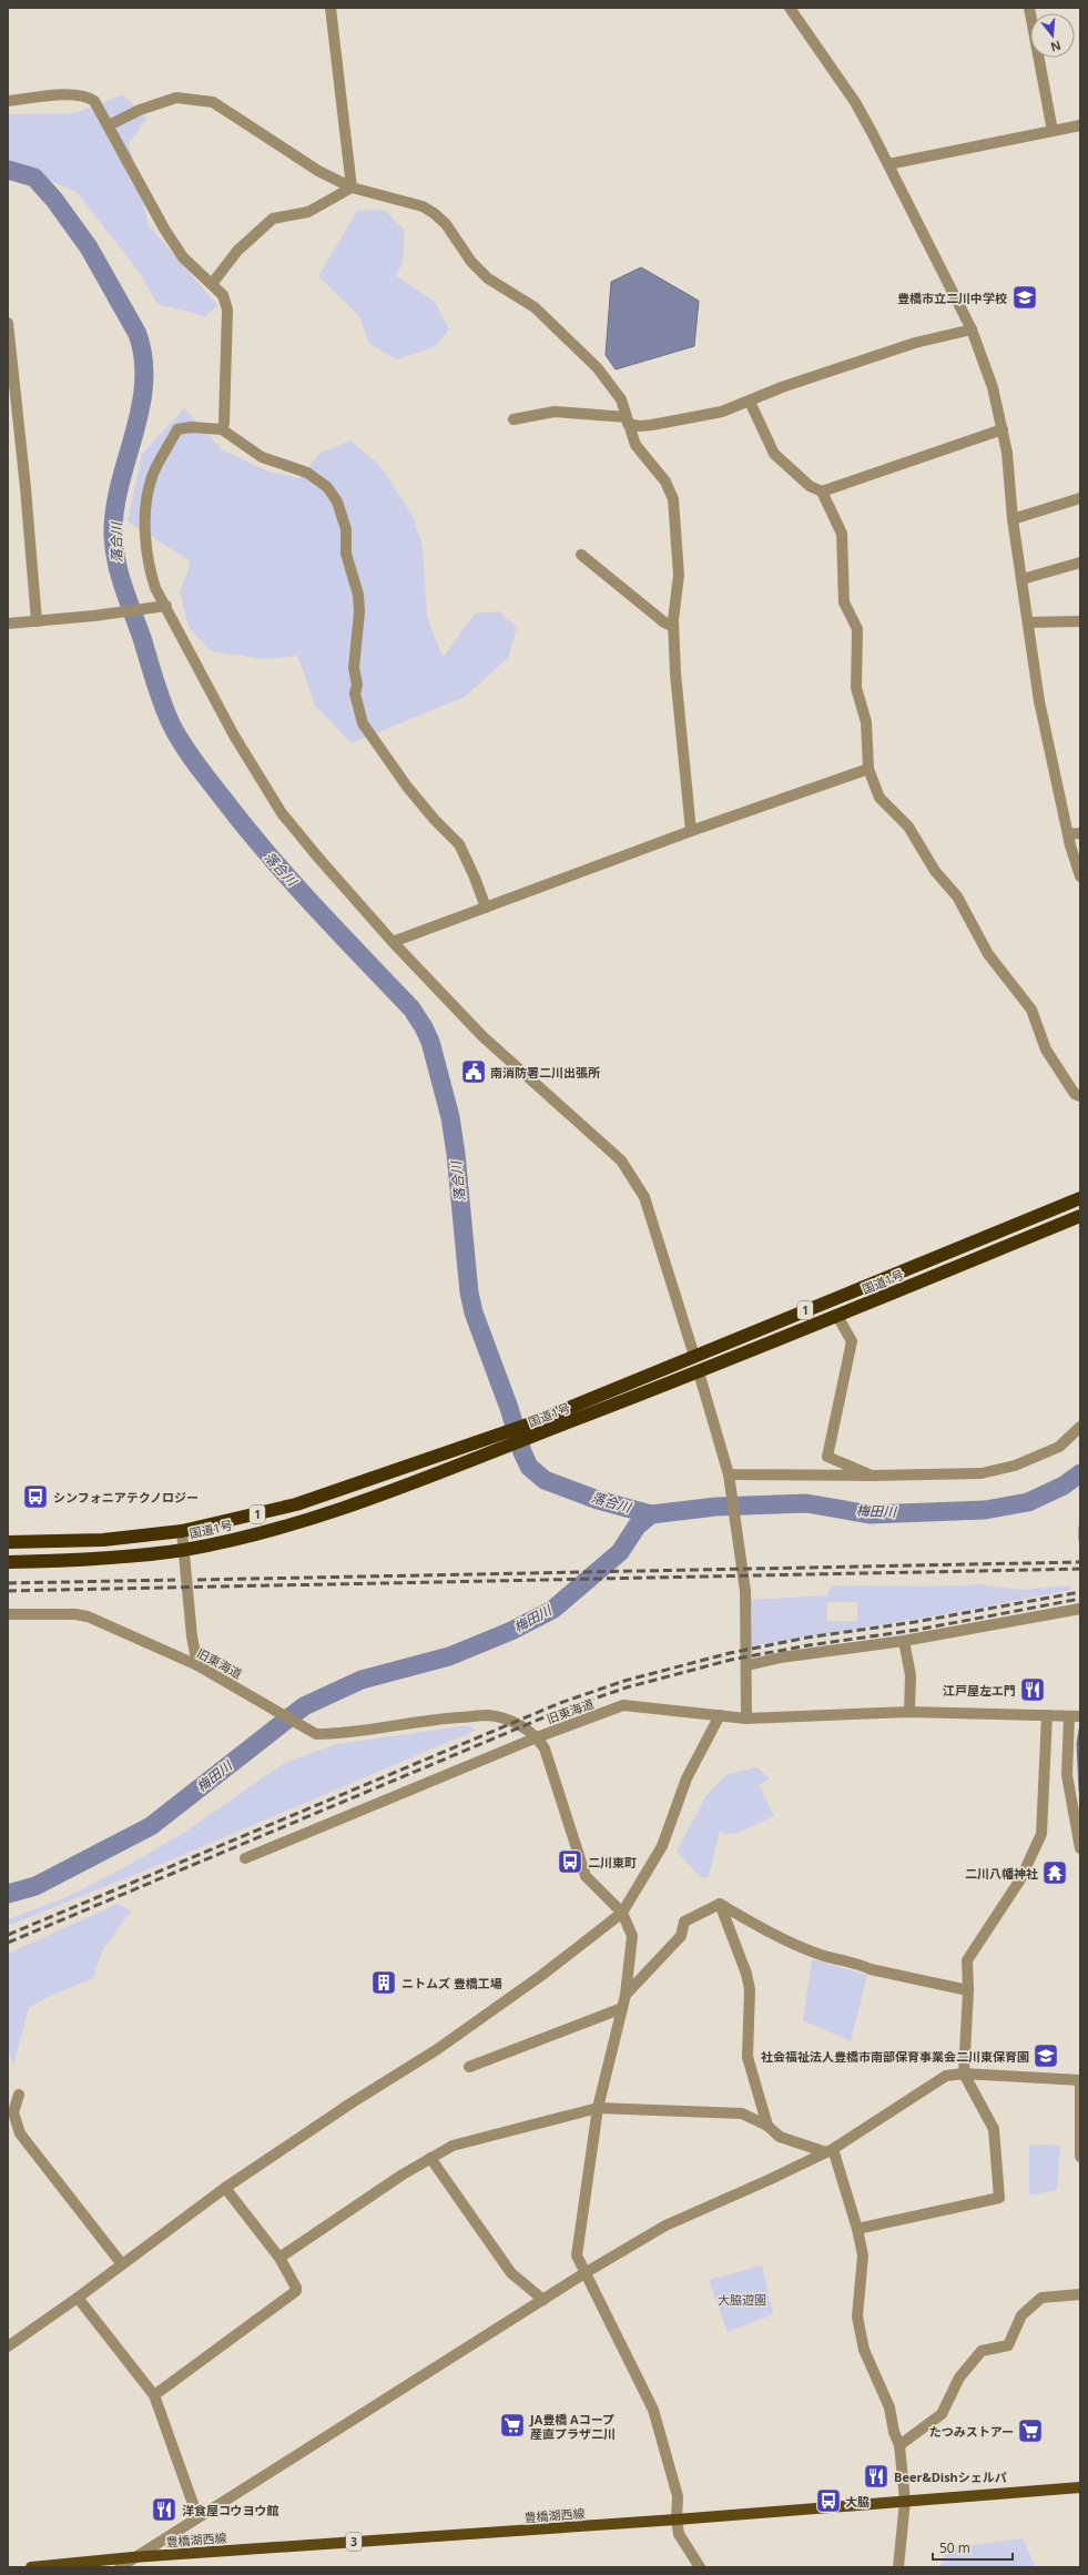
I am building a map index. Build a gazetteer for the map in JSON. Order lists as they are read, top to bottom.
{
  "streets": {
    "highway": ["国道1号", "1"],
    "main road": ["豊橋湖西線", "3"],
    "street": ["旧東海道"]
  },
  "water": ["落合川", "梅田川"],
  "parks": ["大脇遊園"],
  "places": {
    "school or university": ["豊橋市立二川中学校", "社会福祉法人豊橋市南部保育事業会二川東保育園"],
    "public building": ["南消防署二川出張所"],
    "bus stop": ["シンフォニアテクノロジー", "二川東町", "大脇"],
    "restaurant": ["江戸屋左エ門", "Beer&Dishシェルパ", "洋食屋コウヨウ館"],
    "temple": ["二川八幡神社"],
    "building": ["ニトムズ 豊橋工場"],
    "supermarket": ["JA豊橋 Aコープ 産直プラザ二川", "たつみストアー"]
  },
  "scale_bar": "50 m",
  "north": "bottom"
}
